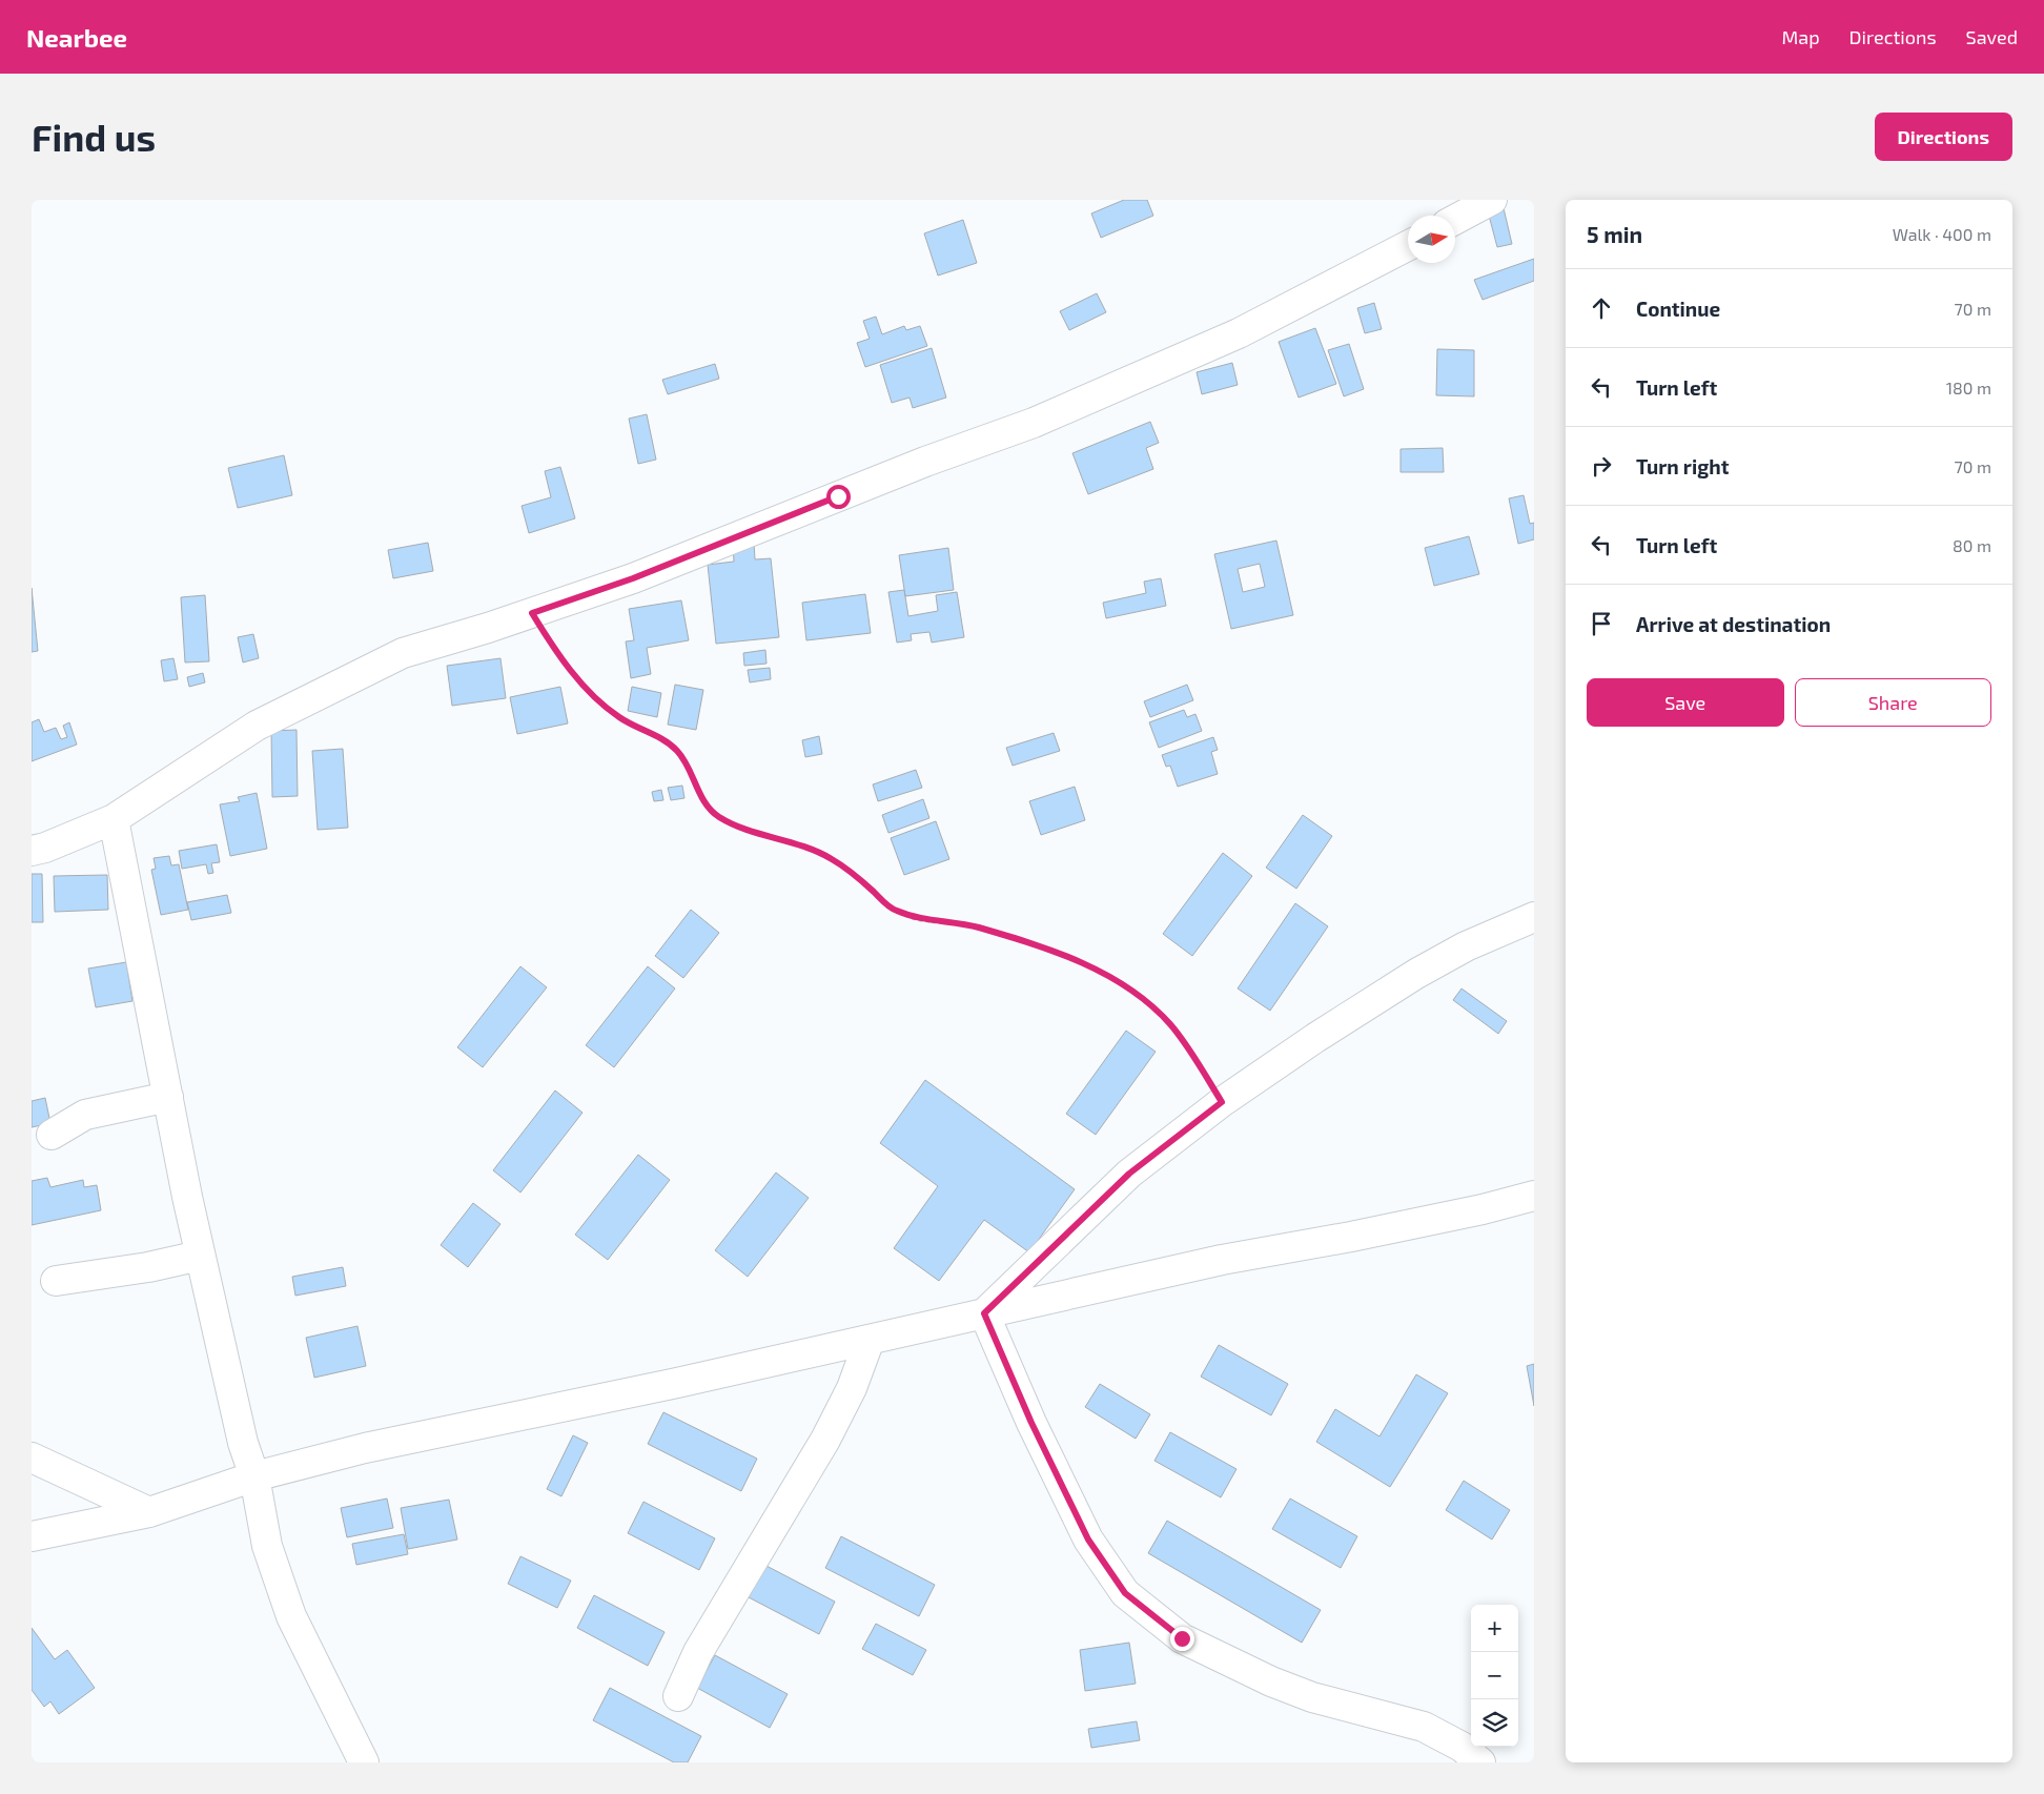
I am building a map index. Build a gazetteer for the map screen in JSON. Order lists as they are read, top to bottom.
{
  "north": "right",
  "page": {
    "header": "Nearbee",
    "nav": ["Map", "Directions", "Saved"],
    "buttons": [
      "Directions",
      ["Save", "Share"]
    ],
    "title": "Find us",
    "heading": ["5 min", "Walk · 400 m"],
    "list": [
      ["Continue", "70 m"],
      ["Turn left", "180 m"],
      ["Turn right", "70 m"],
      ["Turn left", "80 m"],
      "Arrive at destination"
    ],
    "map_buttons": ["+", "−"]
  }
}
